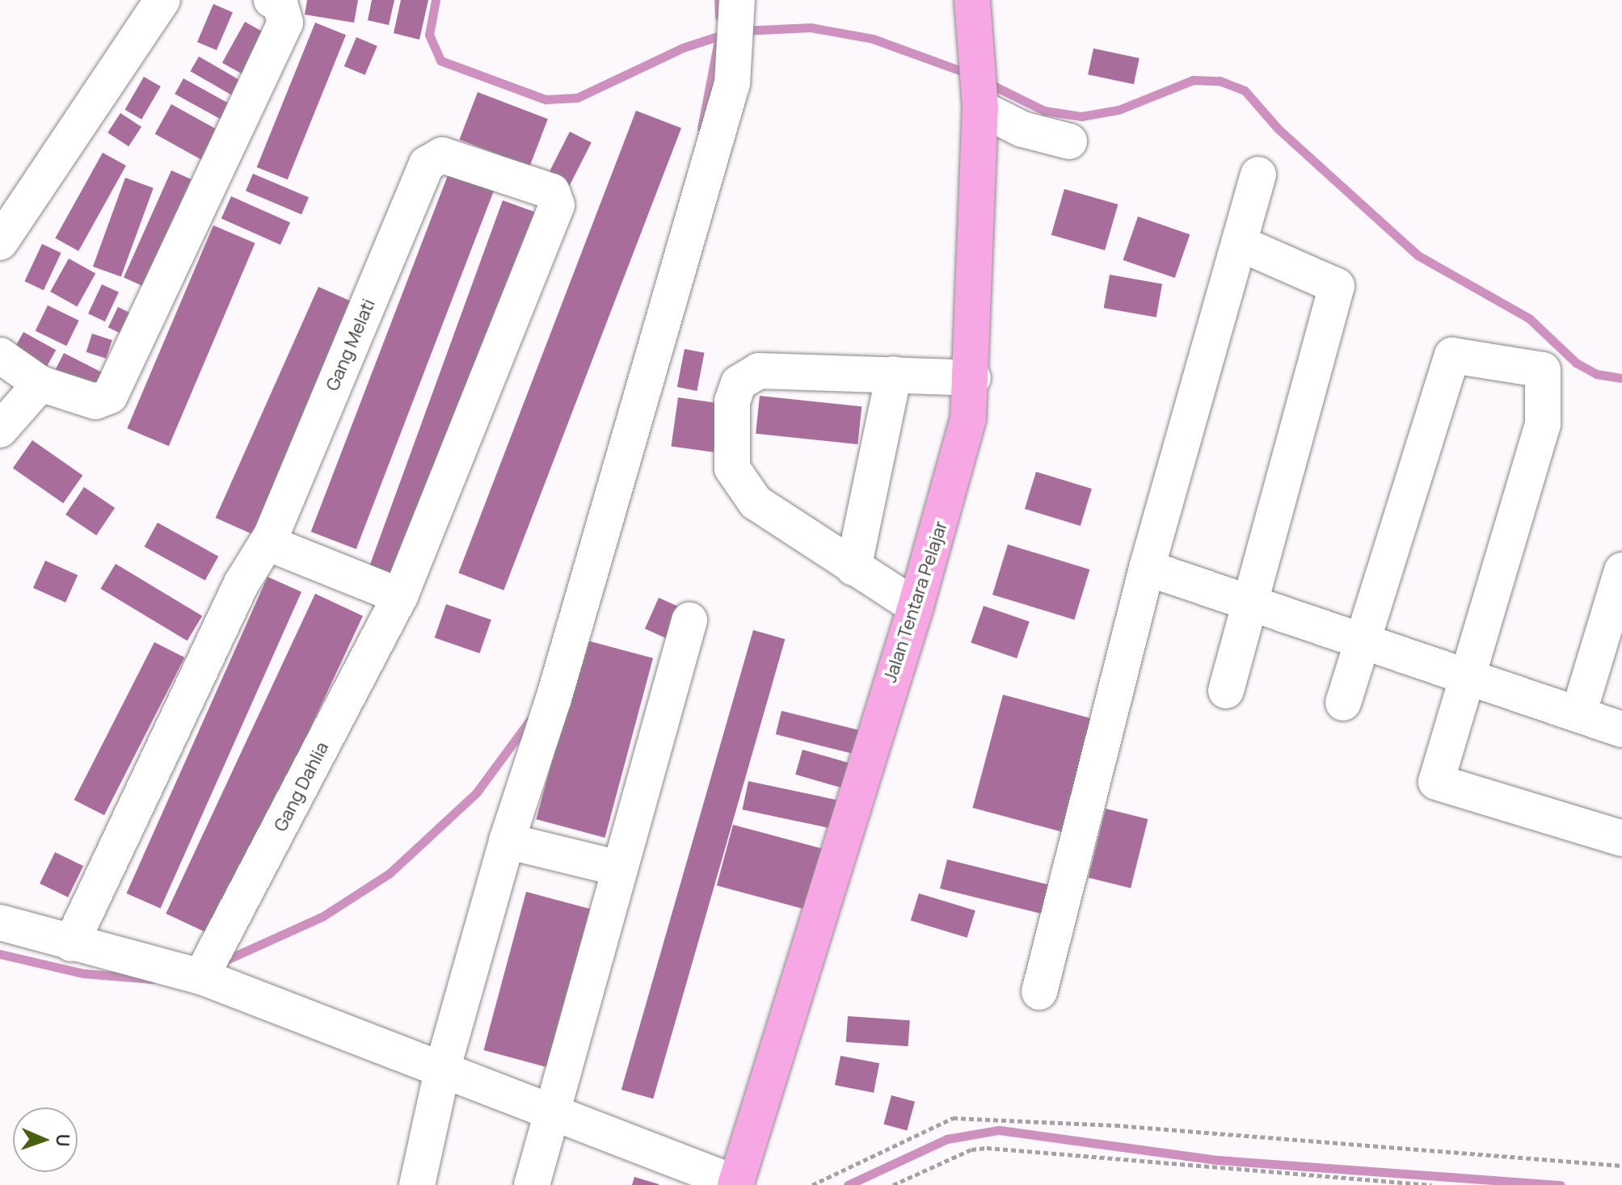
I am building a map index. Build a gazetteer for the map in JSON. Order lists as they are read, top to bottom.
{
  "streets": {
    "highway": ["Jalan Tentara Pelajar"],
    "street": ["Gang Melati", "Gang Dahlia"]
  },
  "crossings": [
    ["Gang Melati", "Gang Dahlia"]
  ],
  "north": "right"
}
